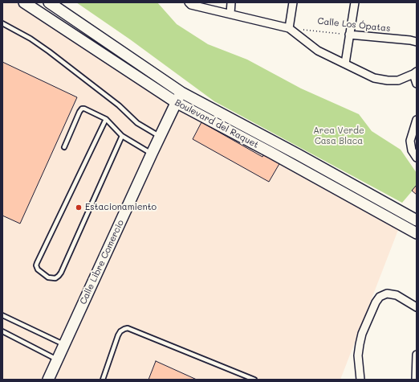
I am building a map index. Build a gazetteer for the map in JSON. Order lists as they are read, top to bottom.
{
  "streets": {
    "street": ["Calle Los Ópatas", "Boulevard del Raquet", "Calle Libre Comercio"]
  },
  "crossings": [
    ["Boulevard del Raquet", "Calle Libre Comercio"]
  ],
  "parks": ["Area Verde Casa Blaca"],
  "places": ["Estacionamiento"]
}
